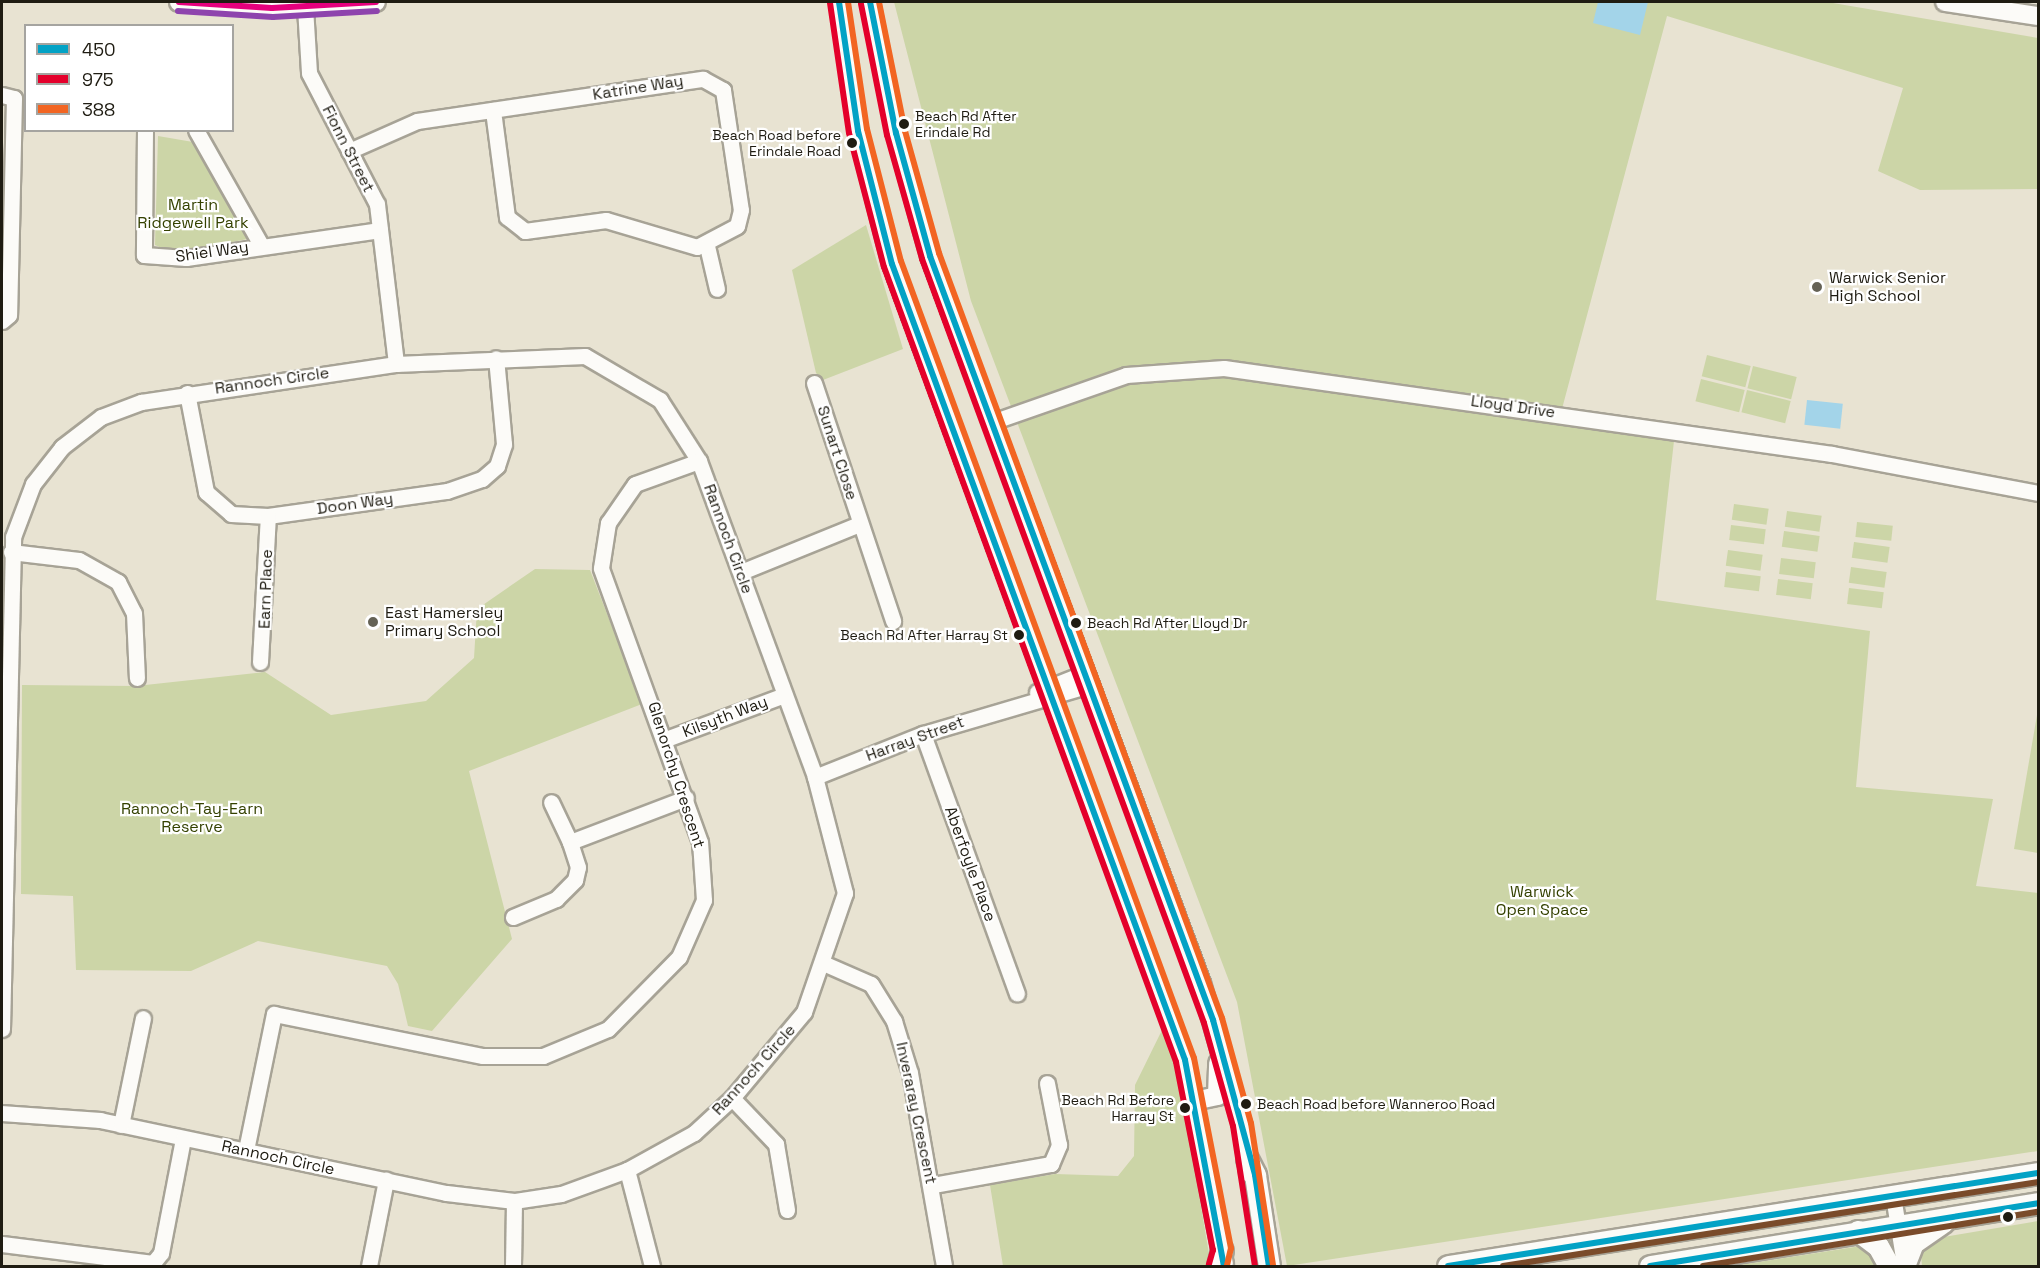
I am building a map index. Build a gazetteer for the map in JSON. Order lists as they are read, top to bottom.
{
  "streets": {
    "street": [
      "Katrine Way",
      "Fionn Street",
      "Shiel Way",
      "Rannoch Circle",
      "Lloyd Drive",
      "Sunart Close",
      "Doon Way",
      "Earn Place",
      "Kilsyth Way",
      "Harray Street",
      "Glenorchy Crescent",
      "Aberfoyle Place",
      "Inveraray Crescent"
    ]
  },
  "crossings": [
    ["Katrine Way", "Fionn Street"],
    ["Fionn Street", "Shiel Way"],
    ["Fionn Street", "Rannoch Circle"],
    ["Rannoch Circle", "Doon Way"],
    ["Rannoch Circle", "Kilsyth Way"],
    ["Rannoch Circle", "Harray Street"],
    ["Rannoch Circle", "Glenorchy Crescent"],
    ["Rannoch Circle", "Inveraray Crescent"],
    ["Doon Way", "Earn Place"],
    ["Kilsyth Way", "Glenorchy Crescent"],
    ["Harray Street", "Aberfoyle Place"]
  ],
  "parks": ["Martin Ridgewell Park", "Rannoch-Tay-Earn Reserve", "Warwick Open Space"],
  "places": [
    "Beach Rd After Erindale Rd",
    "Beach Road before Erindale Road",
    "Warwick Senior High School",
    "East Hamersley Primary School",
    "Beach Rd After Lloyd Dr",
    "Beach Rd After Harray St",
    "Beach Road before Wanneroo Road",
    "Beach Rd Before Harray St"
  ],
  "lines": ["transit line 450", "transit line 388", "transit line 975"],
  "legend": ["450", "975", "388"]
}
